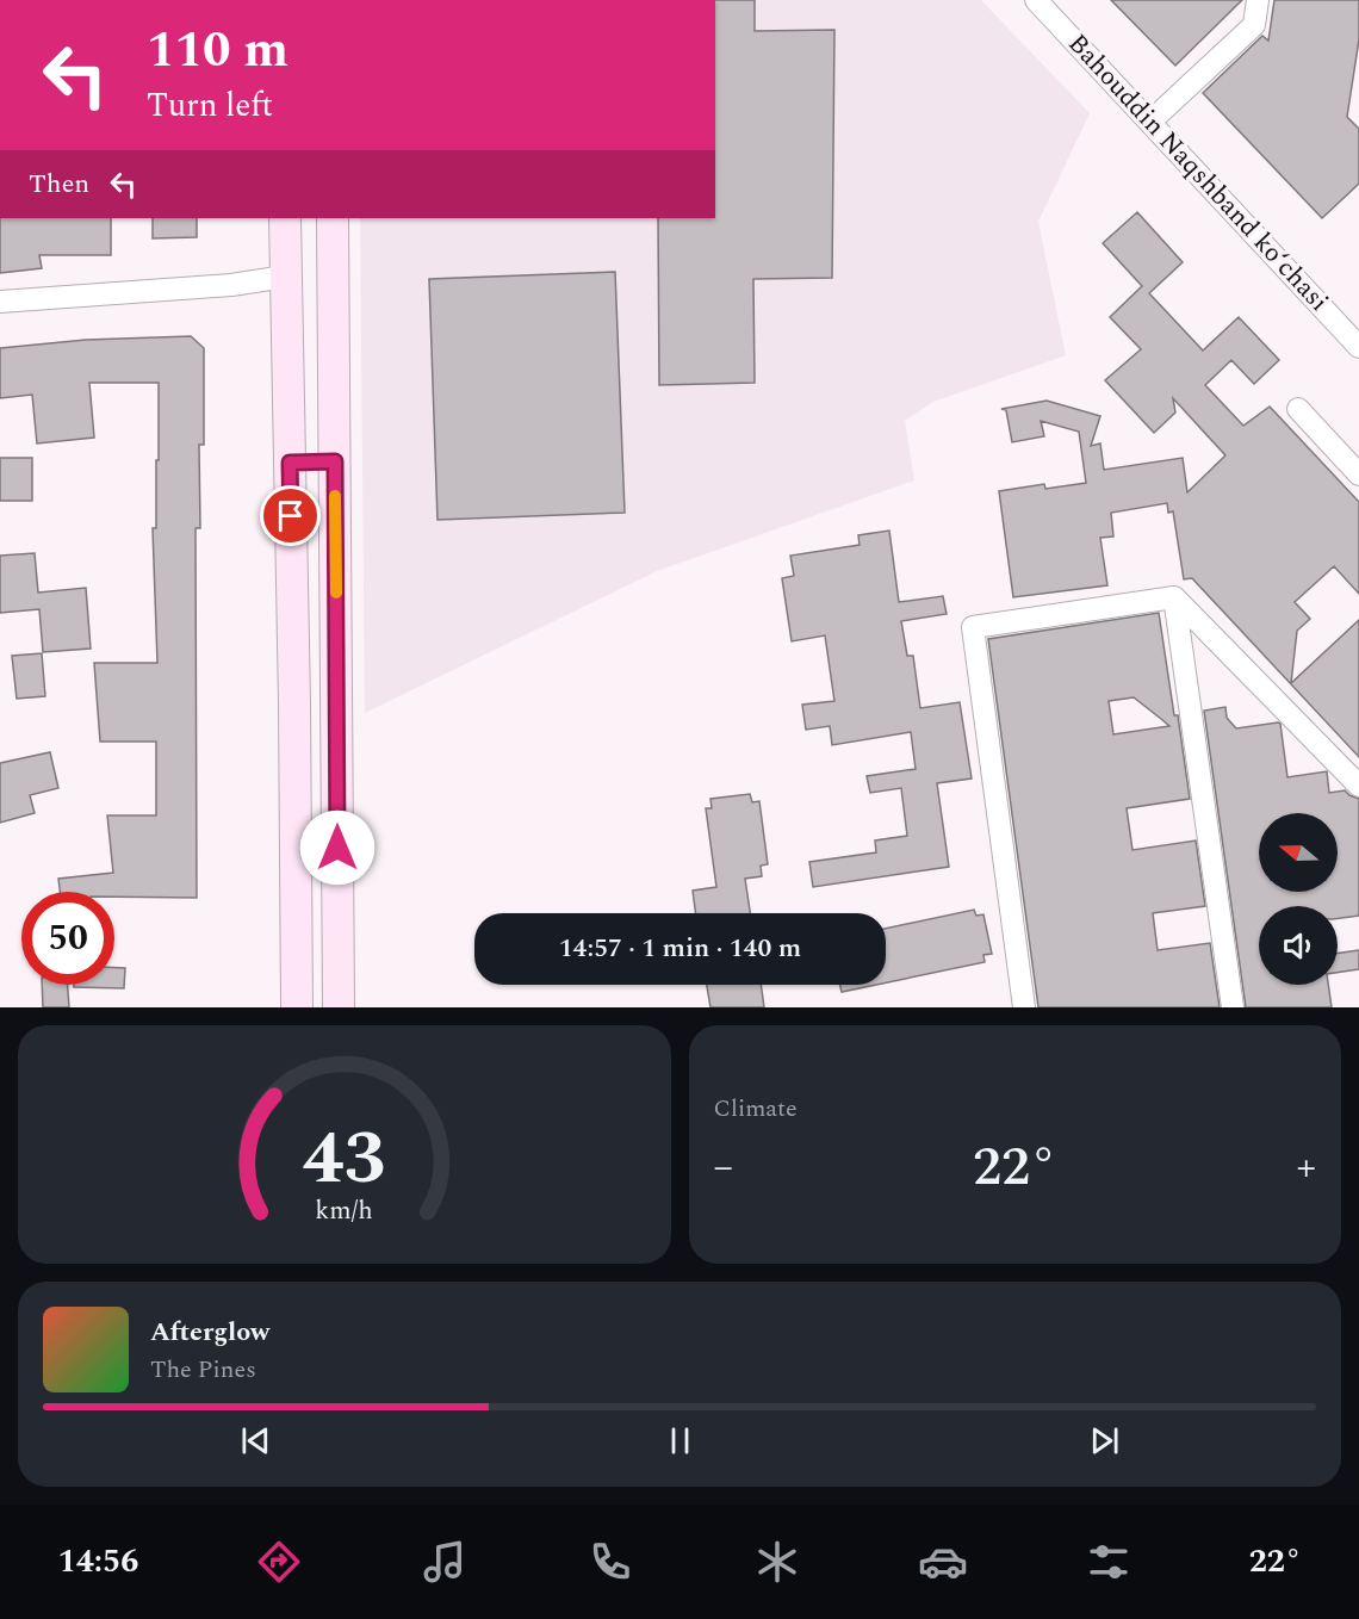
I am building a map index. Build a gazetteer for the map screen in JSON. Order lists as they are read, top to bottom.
{
  "streets": {
    "street": ["Bahouddin Naqshband koʻchasi"]
  },
  "north": "left",
  "page": {
    "turn": ["110 m", "Turn left"],
    "then": "Then",
    "limit": "50",
    "trip": "14:57 · 1 min · 140 m",
    "tile": "Climate",
    "heat": ["−", "22°", "+"],
    "song": ["Afterglow", "The Pines"],
    "tabs": ["14:56", "22°"],
    "gauge": ["43", "km/h"]
  }
}
